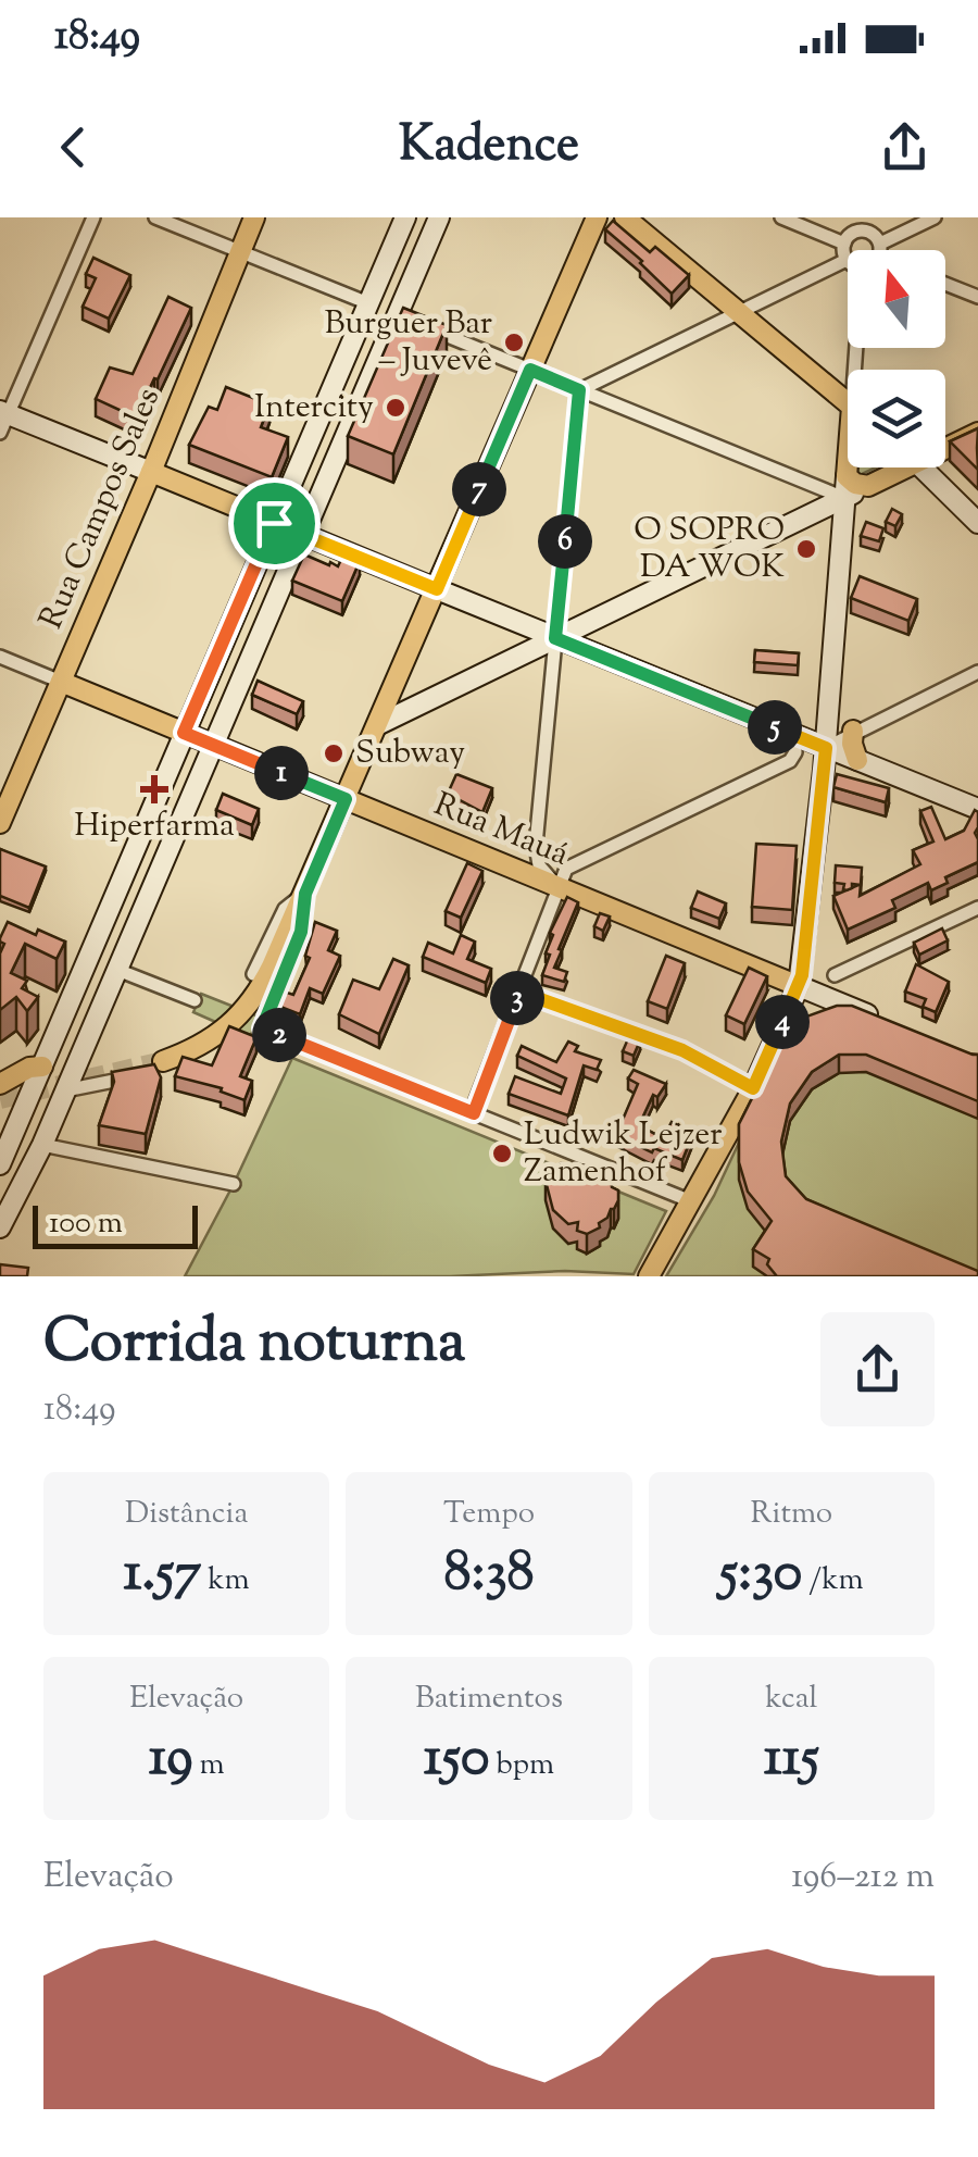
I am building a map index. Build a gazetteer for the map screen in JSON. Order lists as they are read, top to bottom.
{
  "streets": {
    "main road": ["Rua Campos Sales", "Rua Mauá"]
  },
  "crossings": [
    ["Rua Campos Sales", "Rua Mauá"]
  ],
  "places": {
    "other": [
      "Burguer Bar – Juvevê",
      "Intercity",
      "O SOPRO DA WOK",
      "Subway",
      "Ludwik Lejzer Zamenhof"
    ],
    "health": ["Hiperfarma"]
  },
  "scale_bar": "100 m",
  "north": "top",
  "page": {
    "status": "18:49",
    "header": "Kadence",
    "pins": [
      "7",
      "6",
      "5",
      "1",
      "3",
      "4",
      "2"
    ],
    "scale": "100 m",
    "heading": ["Corrida noturna", "18:49"],
    "stats": [
      ["Distância", "1.57 km"],
      ["Tempo", "8:38"],
      ["Ritmo", "5:30 /km"],
      ["Elevação", "19 m"],
      ["Batimentos", "150 bpm"],
      ["kcal", "115"]
    ],
    "chart": ["Elevação", "196–212 m"]
  }
}
